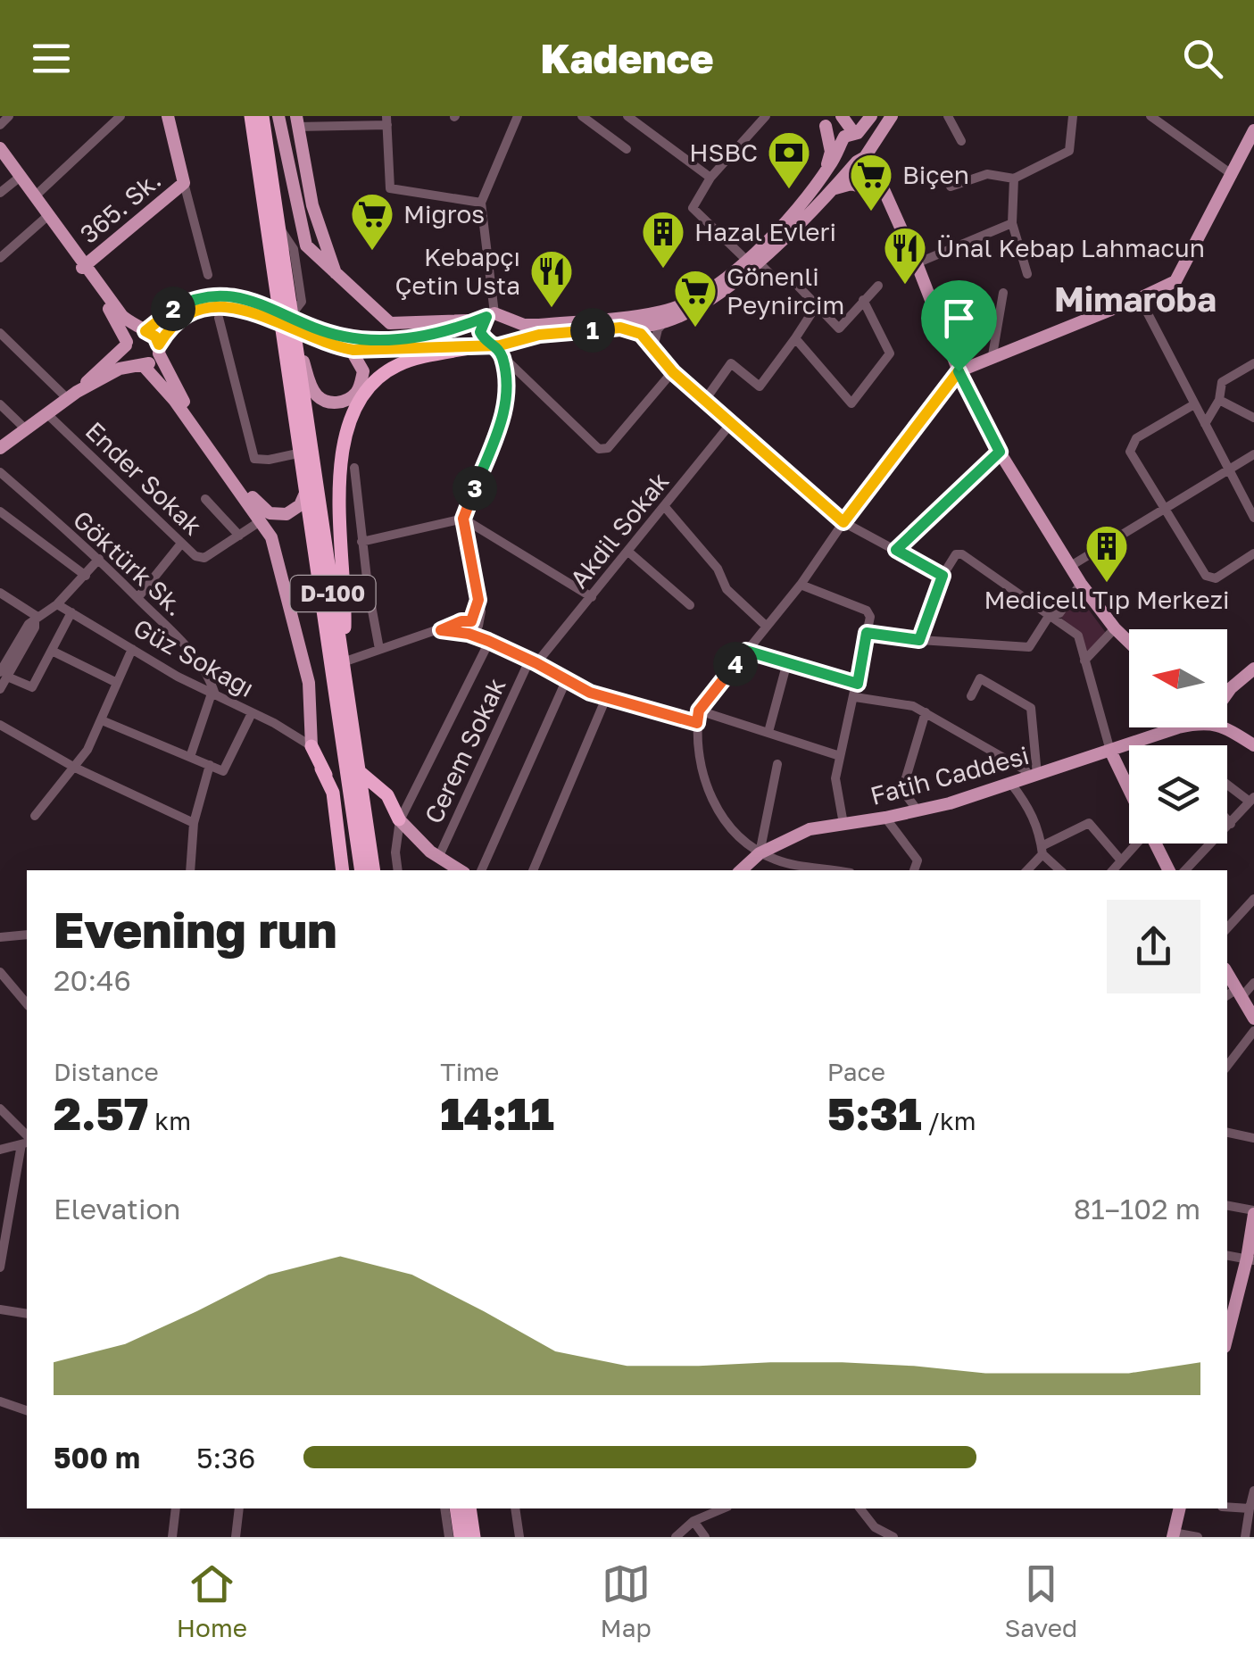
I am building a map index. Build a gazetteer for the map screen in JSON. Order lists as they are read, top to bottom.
{
  "streets": {
    "highway": ["D-100"],
    "main road": ["365. Sk.", "Fatih Caddesi"],
    "street": [
      "Ender Sokak",
      "Akdil Sokak",
      "Göktürk Sk.",
      "Güz Sokağı",
      "Cerem Sokak"
    ]
  },
  "crossings": [
    ["Akdil Sokak", "Cerem Sokak"],
    ["Göktürk Sk.", "Güz Sokağı"]
  ],
  "districts": ["Mimaroba"],
  "places": {
    "bank": ["HSBC"],
    "supermarket": ["Biçen", "Migros", "Gönenli Peynircim"],
    "building": ["Hazal Evleri", "Medicell Tıp Merkezi"],
    "restaurant": ["Ünal Kebap Lahmacun", "Kebapçı Çetin Usta"]
  },
  "north": "left",
  "page": {
    "header": "Kadence",
    "pins": [
      "2",
      "1",
      "3",
      "4"
    ],
    "heading": ["Evening run", "20:46"],
    "stats": [
      ["Distance", "2.57 km"],
      ["Time", "14:11"],
      ["Pace", "5:31 /km"]
    ],
    "chart": ["Elevation", "81–102 m"],
    "list": [
      {
        "name": "500 m",
        "note": "5:36"
      }
    ],
    "tabs": ["Home", "Map", "Saved"]
  }
}
